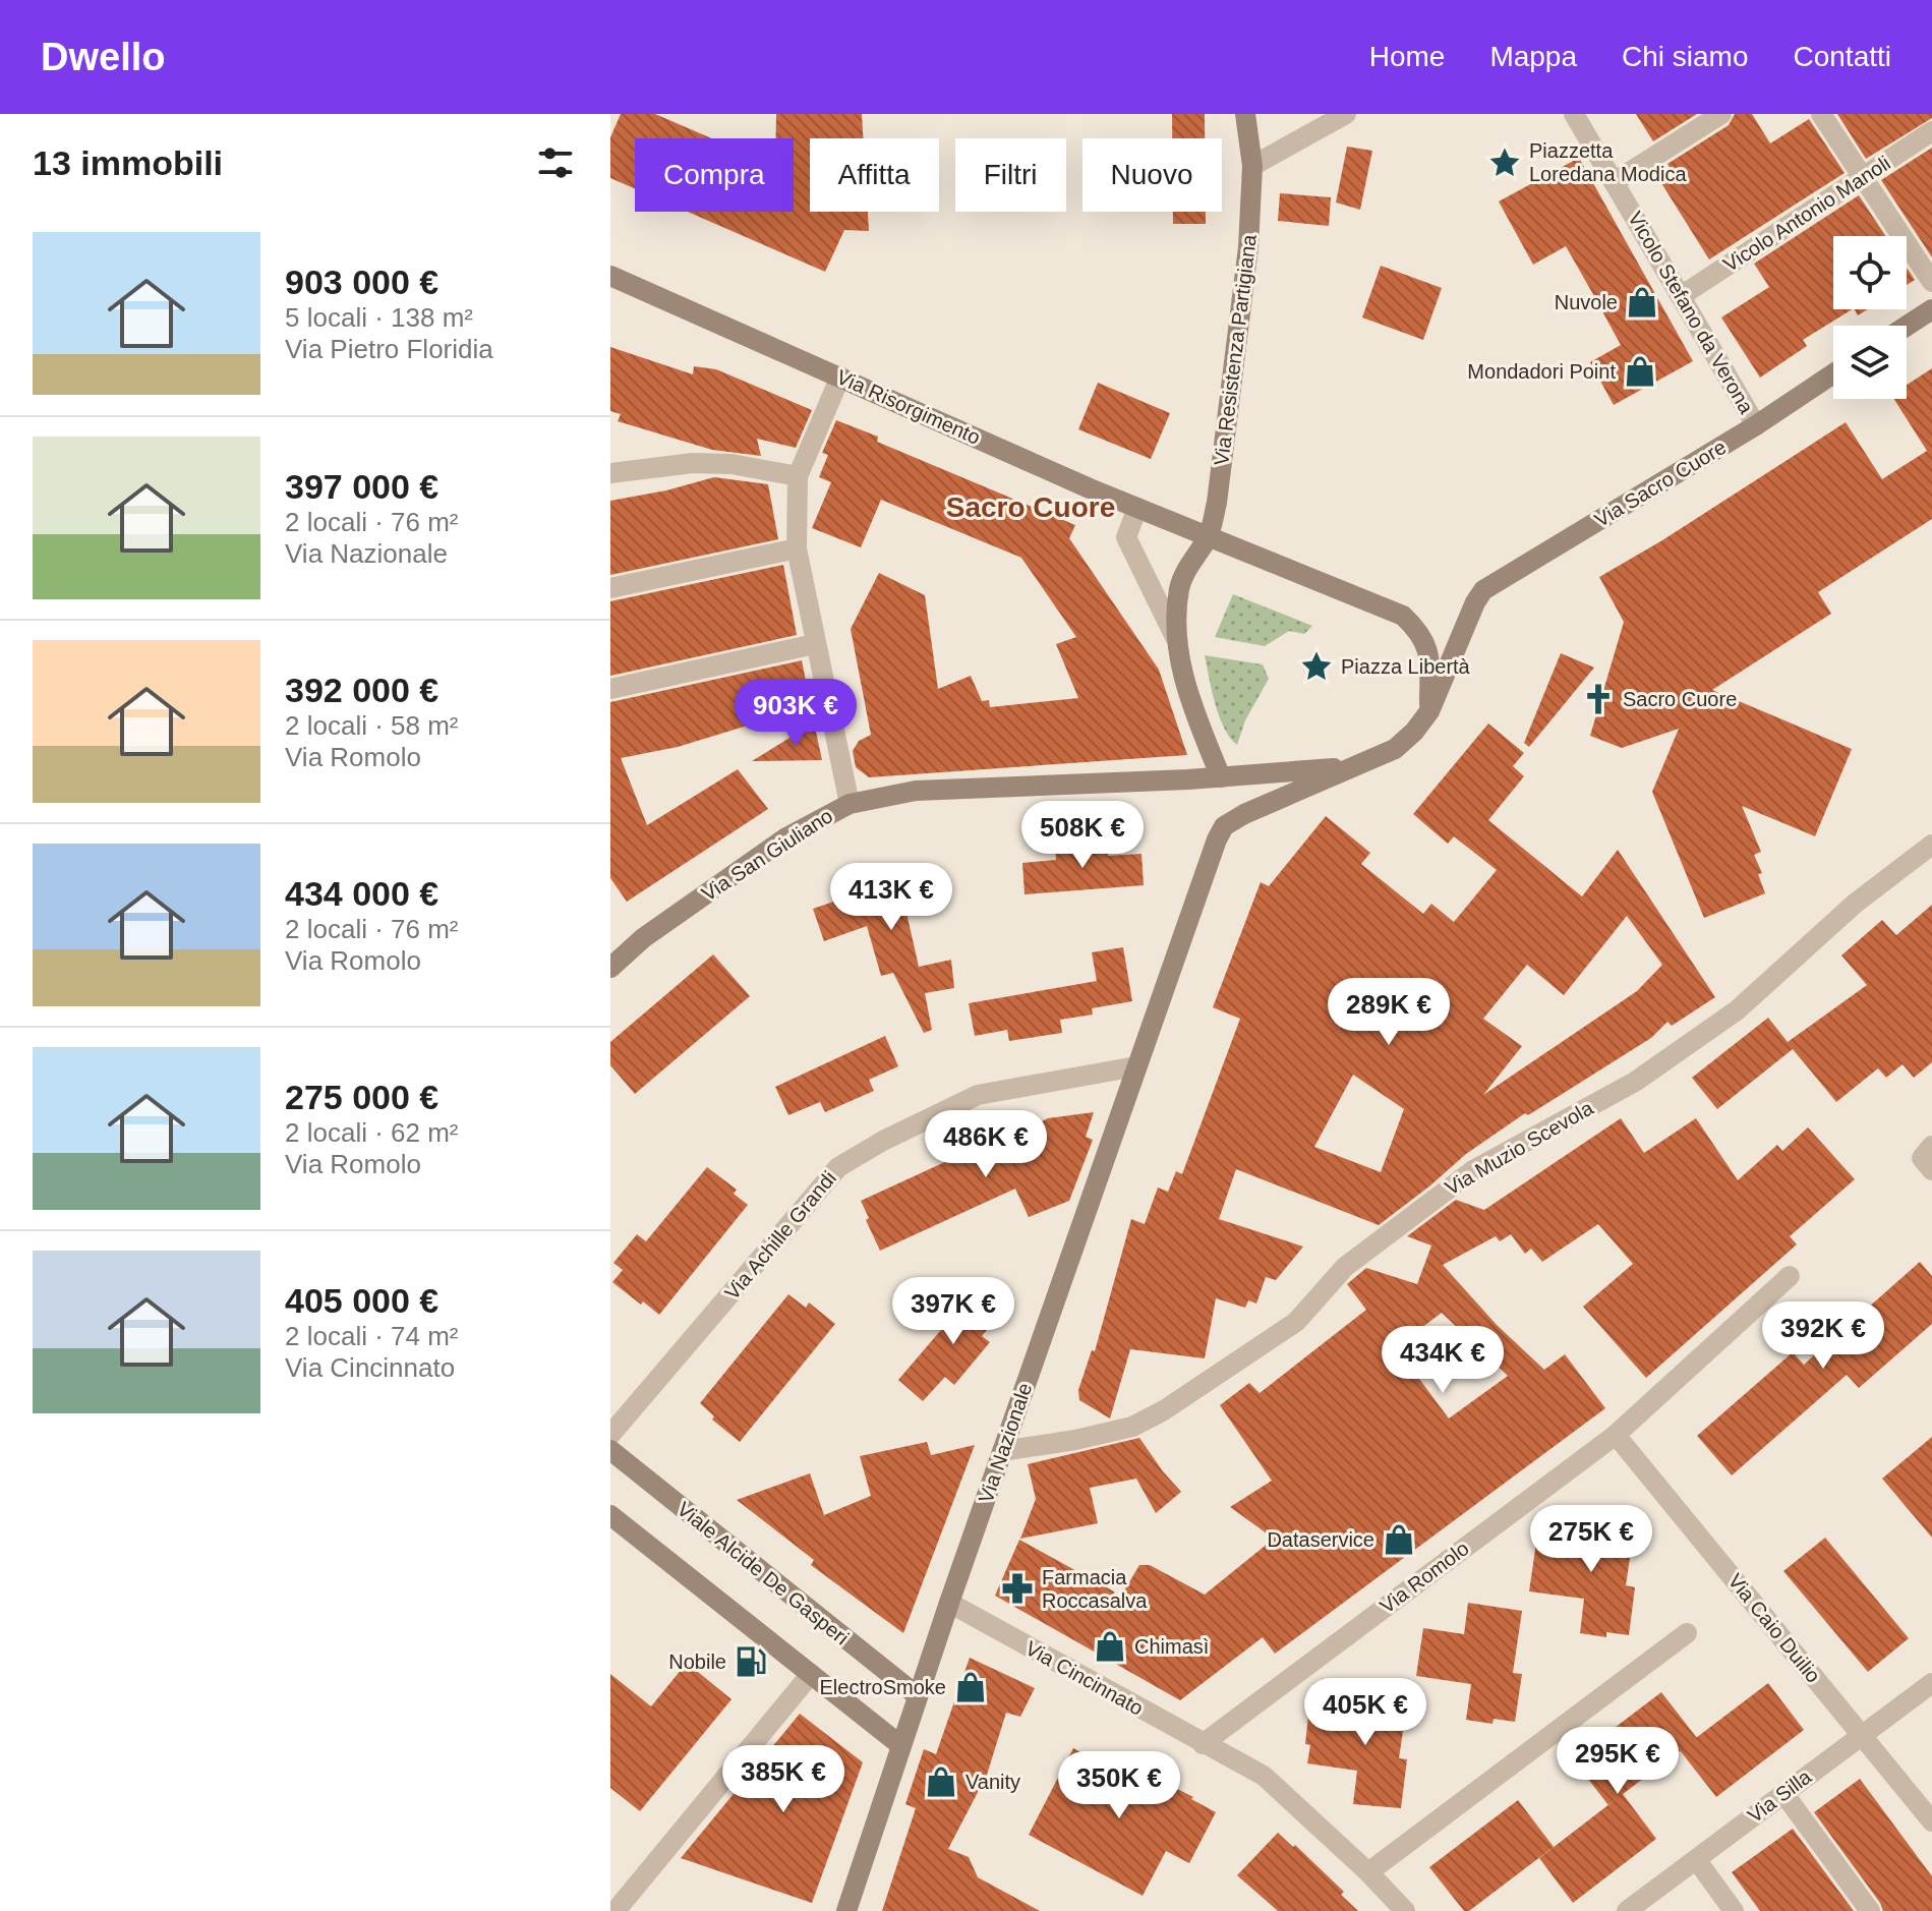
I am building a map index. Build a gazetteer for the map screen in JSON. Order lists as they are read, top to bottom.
{
  "streets": {
    "street": [
      "Vicolo Antonio Manoli",
      "Vicolo Stefano da Verona",
      "Via Resistenza Partigiana",
      "Via Risorgimento",
      "Via Sacro Cuore",
      "Via San Giuliano",
      "Via Muzio Scevola",
      "Via Achille Grandi",
      "Via Nazionale",
      "Viale Alcide De Gasperi",
      "Via Romolo",
      "Via Caio Duilio",
      "Via Cincinnato",
      "Via Silla"
    ]
  },
  "crossings": [
    ["Vicolo Antonio Manoli", "Vicolo Stefano da Verona"],
    ["Vicolo Stefano da Verona", "Via Sacro Cuore"],
    ["Via Resistenza Partigiana", "Via Risorgimento"],
    ["Via Resistenza Partigiana", "Via Sacro Cuore"],
    ["Via Resistenza Partigiana", "Via San Giuliano"],
    ["Via Resistenza Partigiana", "Via Nazionale"],
    ["Via Risorgimento", "Via Sacro Cuore"],
    ["Via Risorgimento", "Via San Giuliano"],
    ["Via Risorgimento", "Via Nazionale"],
    ["Via Sacro Cuore", "Via San Giuliano"],
    ["Via Sacro Cuore", "Via Nazionale"],
    ["Via San Giuliano", "Via Nazionale"],
    ["Via Muzio Scevola", "Via Nazionale"],
    ["Via Achille Grandi", "Via Nazionale"],
    ["Via Nazionale", "Viale Alcide De Gasperi"],
    ["Via Nazionale", "Via Cincinnato"],
    ["Via Romolo", "Via Caio Duilio"],
    ["Via Romolo", "Via Cincinnato"],
    ["Via Caio Duilio", "Via Silla"]
  ],
  "districts": ["Sacro Cuore"],
  "places": {
    "place": ["Piazzetta Loredana Modica", "Piazza Libertà"],
    "shop": [
      "Nuvole",
      "Mondadori Point",
      "Dataservice",
      "Chimasì",
      "ElectroSmoke",
      "Vanity"
    ],
    "church": ["Sacro Cuore"],
    "pharmacy": ["Farmacia Roccasalva"],
    "fuel station": ["Nobile"]
  },
  "page": {
    "header": "Dwello",
    "nav": [
      "Home",
      "Mappa",
      "Chi siamo",
      "Contatti"
    ],
    "heading": "13 immobili",
    "chip": [
      "Compra",
      "Affitta",
      "Filtri",
      "Nuovo"
    ],
    "list": [
      {
        "name": "903 000 €",
        "note": "5 locali · 138 m² · Via Pietro Floridia"
      },
      {
        "name": "397 000 €",
        "note": "2 locali · 76 m² · Via Nazionale"
      },
      {
        "name": "392 000 €",
        "note": "2 locali · 58 m² · Via Romolo"
      },
      {
        "name": "434 000 €",
        "note": "2 locali · 76 m² · Via Romolo"
      },
      {
        "name": "275 000 €",
        "note": "2 locali · 62 m² · Via Romolo"
      },
      {
        "name": "405 000 €",
        "note": "2 locali · 74 m² · Via Cincinnato"
      }
    ],
    "price": [
      "903K €",
      "508K €",
      "413K €",
      "289K €",
      "486K €",
      "397K €",
      "392K €",
      "434K €",
      "275K €",
      "405K €",
      "295K €",
      "385K €",
      "350K €"
    ]
  }
}
